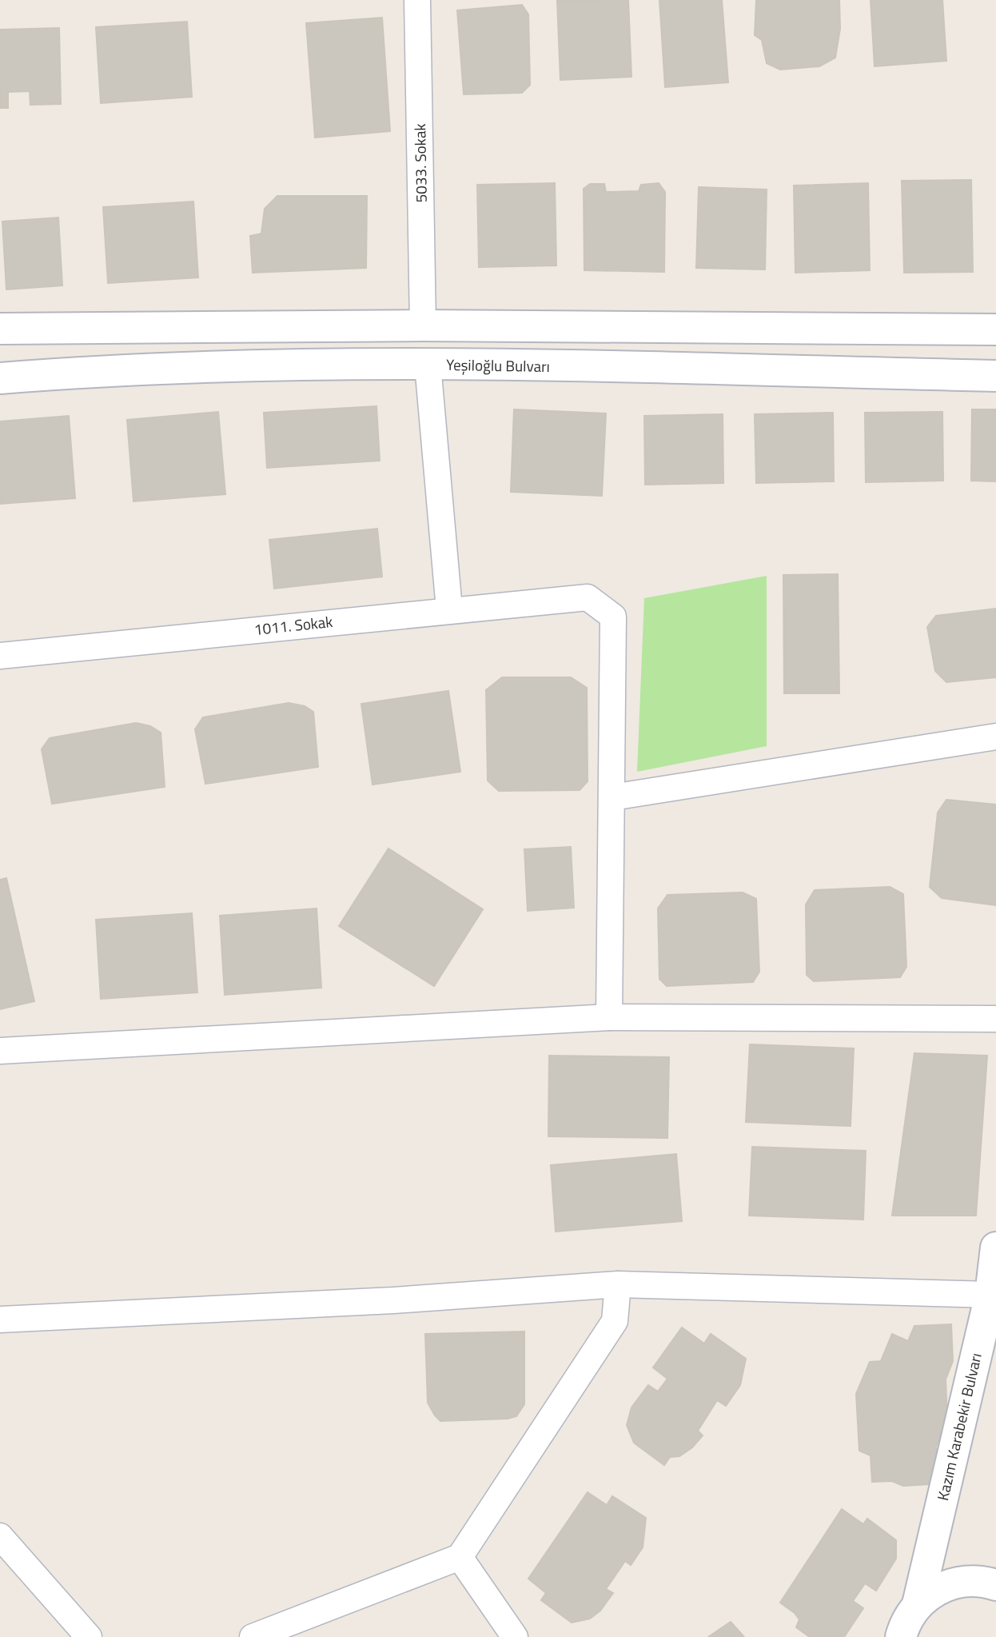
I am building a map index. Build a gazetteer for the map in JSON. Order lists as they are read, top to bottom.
{
  "streets": {
    "main road": ["Yeşiloğlu Bulvarı", "Kazım Karabekir Bulvarı"],
    "street": ["5033. Sokak", "1011. Sokak"]
  }
}
